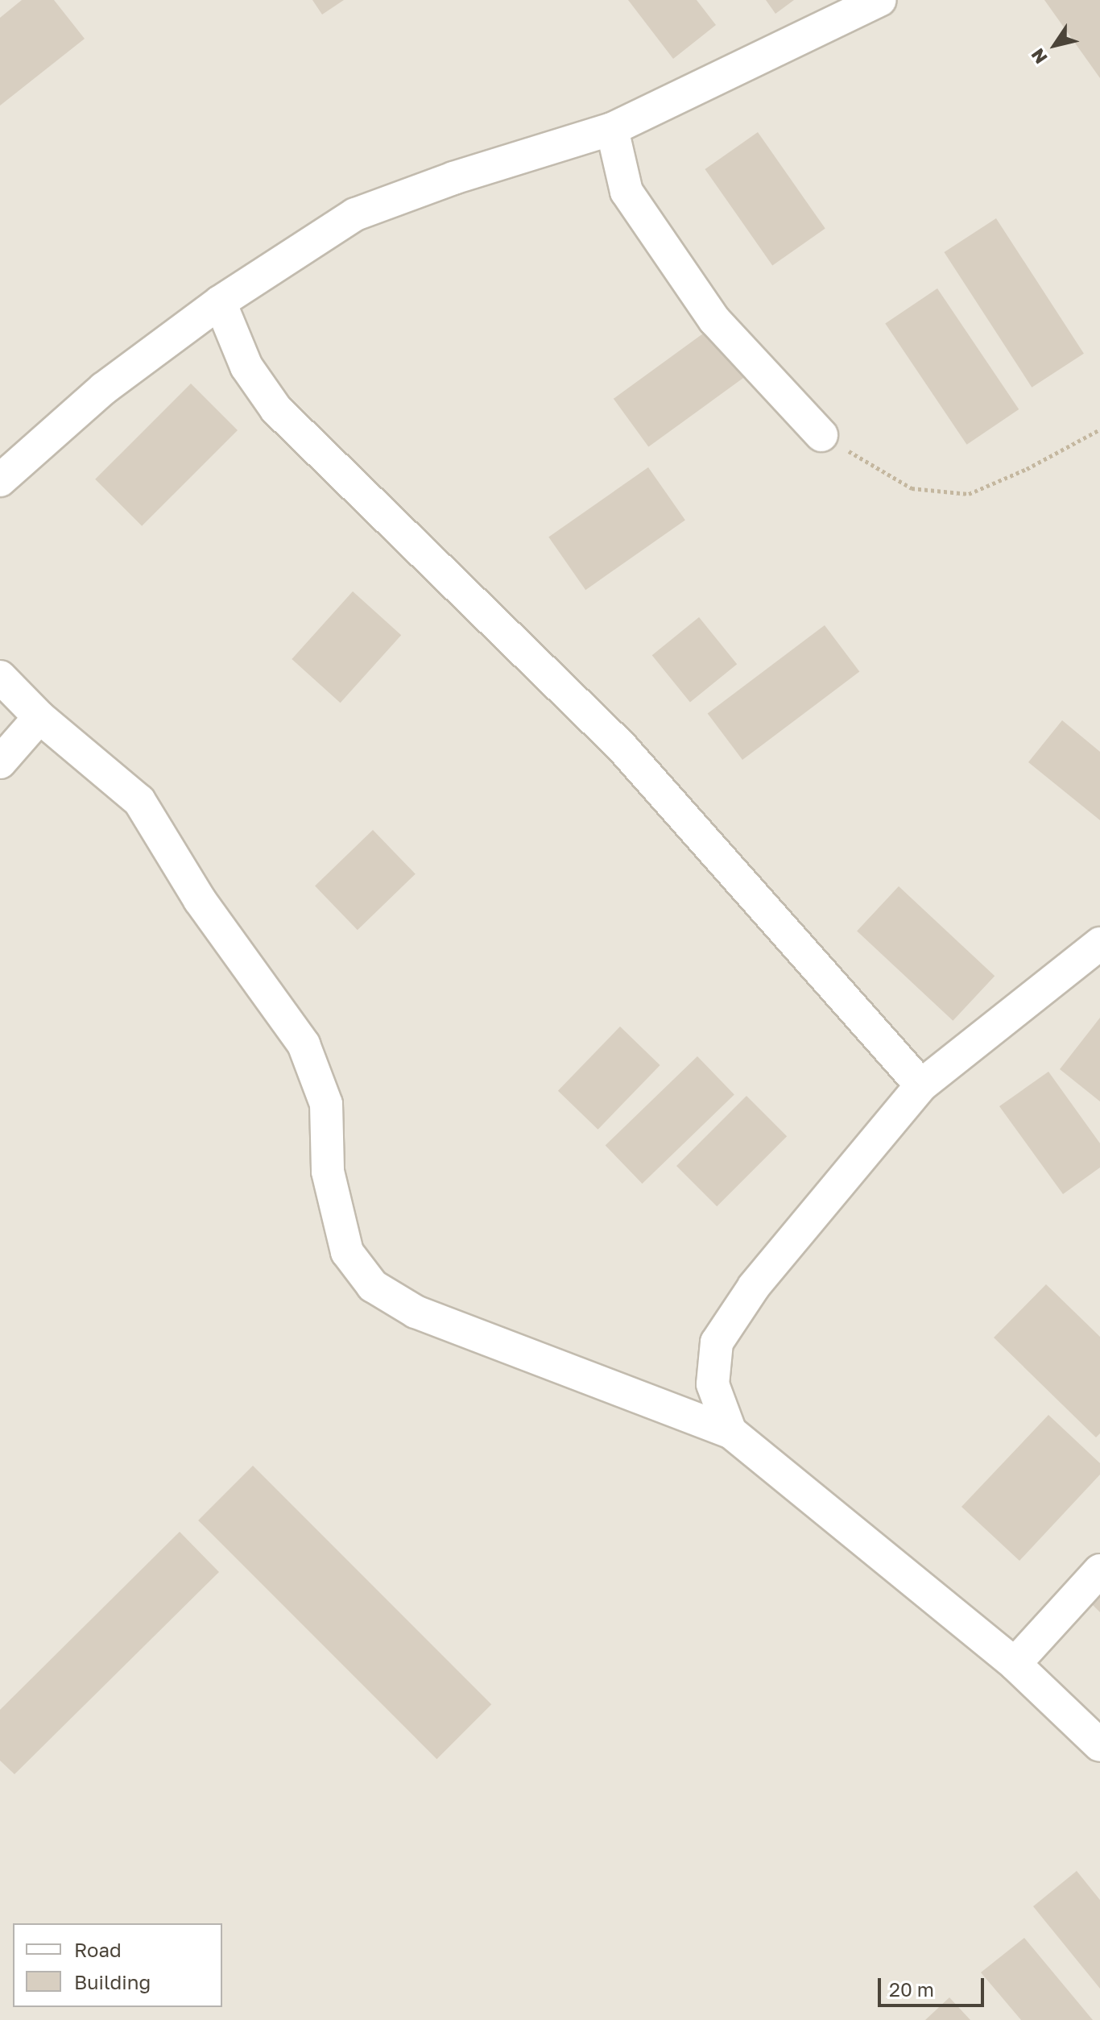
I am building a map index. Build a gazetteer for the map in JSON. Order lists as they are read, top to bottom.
{
  "legend": ["Road", "Building"],
  "scale_bar": "20 m",
  "north": "bottom left"
}
